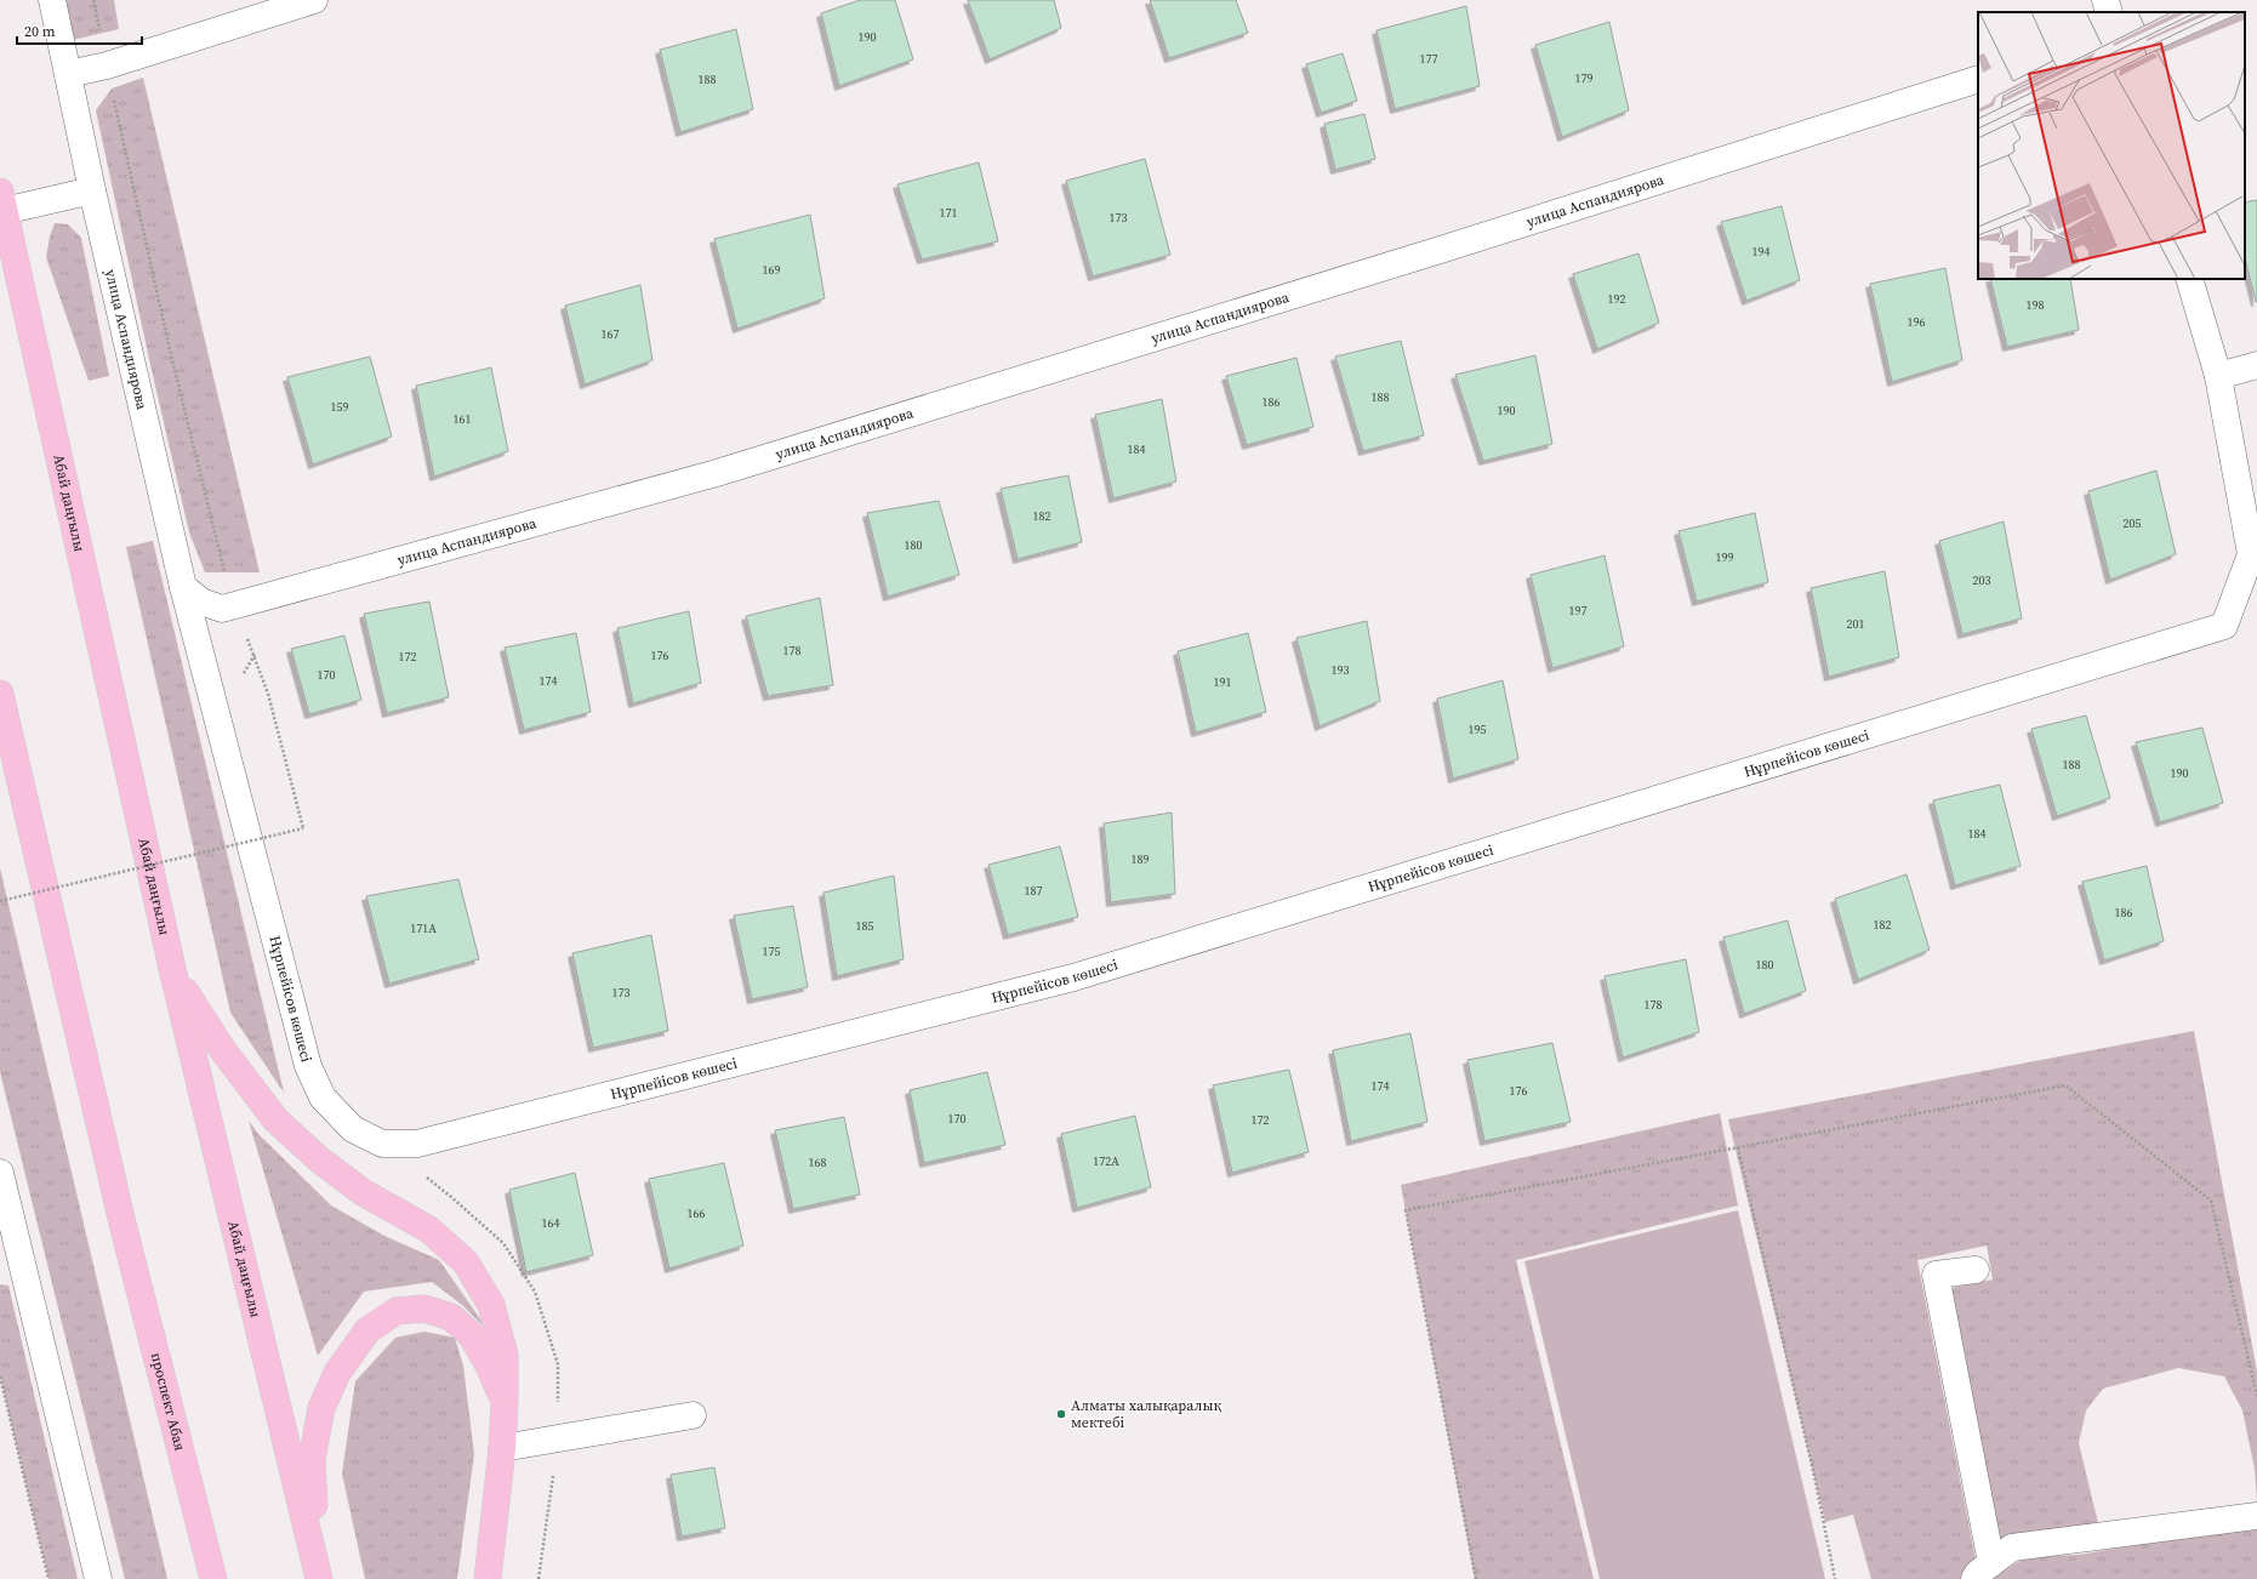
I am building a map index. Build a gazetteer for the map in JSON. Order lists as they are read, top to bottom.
{
  "streets": {
    "main road": ["Абай даңғылы", "проспект Абая"],
    "street": ["улица Аспандиярова", "Нұрпейісов көшесі"]
  },
  "crossings": [
    ["улица Аспандиярова", "Нұрпейісов көшесі"]
  ],
  "places": ["Алматы халықаралық мектебі"],
  "house_numbers": [
    "190",
    "177",
    "179",
    "188",
    "171",
    "173",
    "194",
    "169",
    "192",
    "198",
    "196",
    "167",
    "188",
    "186",
    "159",
    "190",
    "161",
    "184",
    "182",
    "205",
    "180",
    "199",
    "203",
    "197",
    "201",
    "178",
    "176",
    "172",
    "193",
    "170",
    "174",
    "191",
    "195",
    "188",
    "190",
    "184",
    "189",
    "187",
    "186",
    "182",
    "185",
    "171А",
    "175",
    "180",
    "173",
    "178",
    "174",
    "176",
    "170",
    "172",
    "172А",
    "168",
    "166",
    "164"
  ],
  "scale_bar": "20 m"
}
